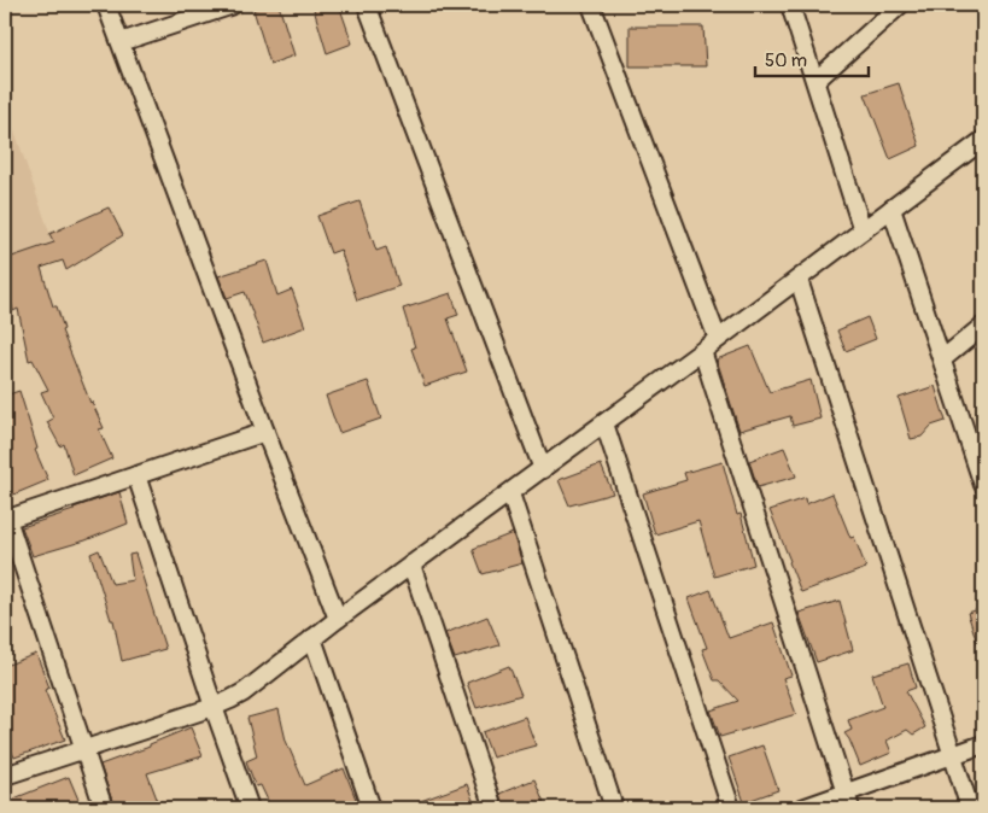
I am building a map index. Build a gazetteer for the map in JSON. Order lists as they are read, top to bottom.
{
  "scale_bar": "50 m"
}
